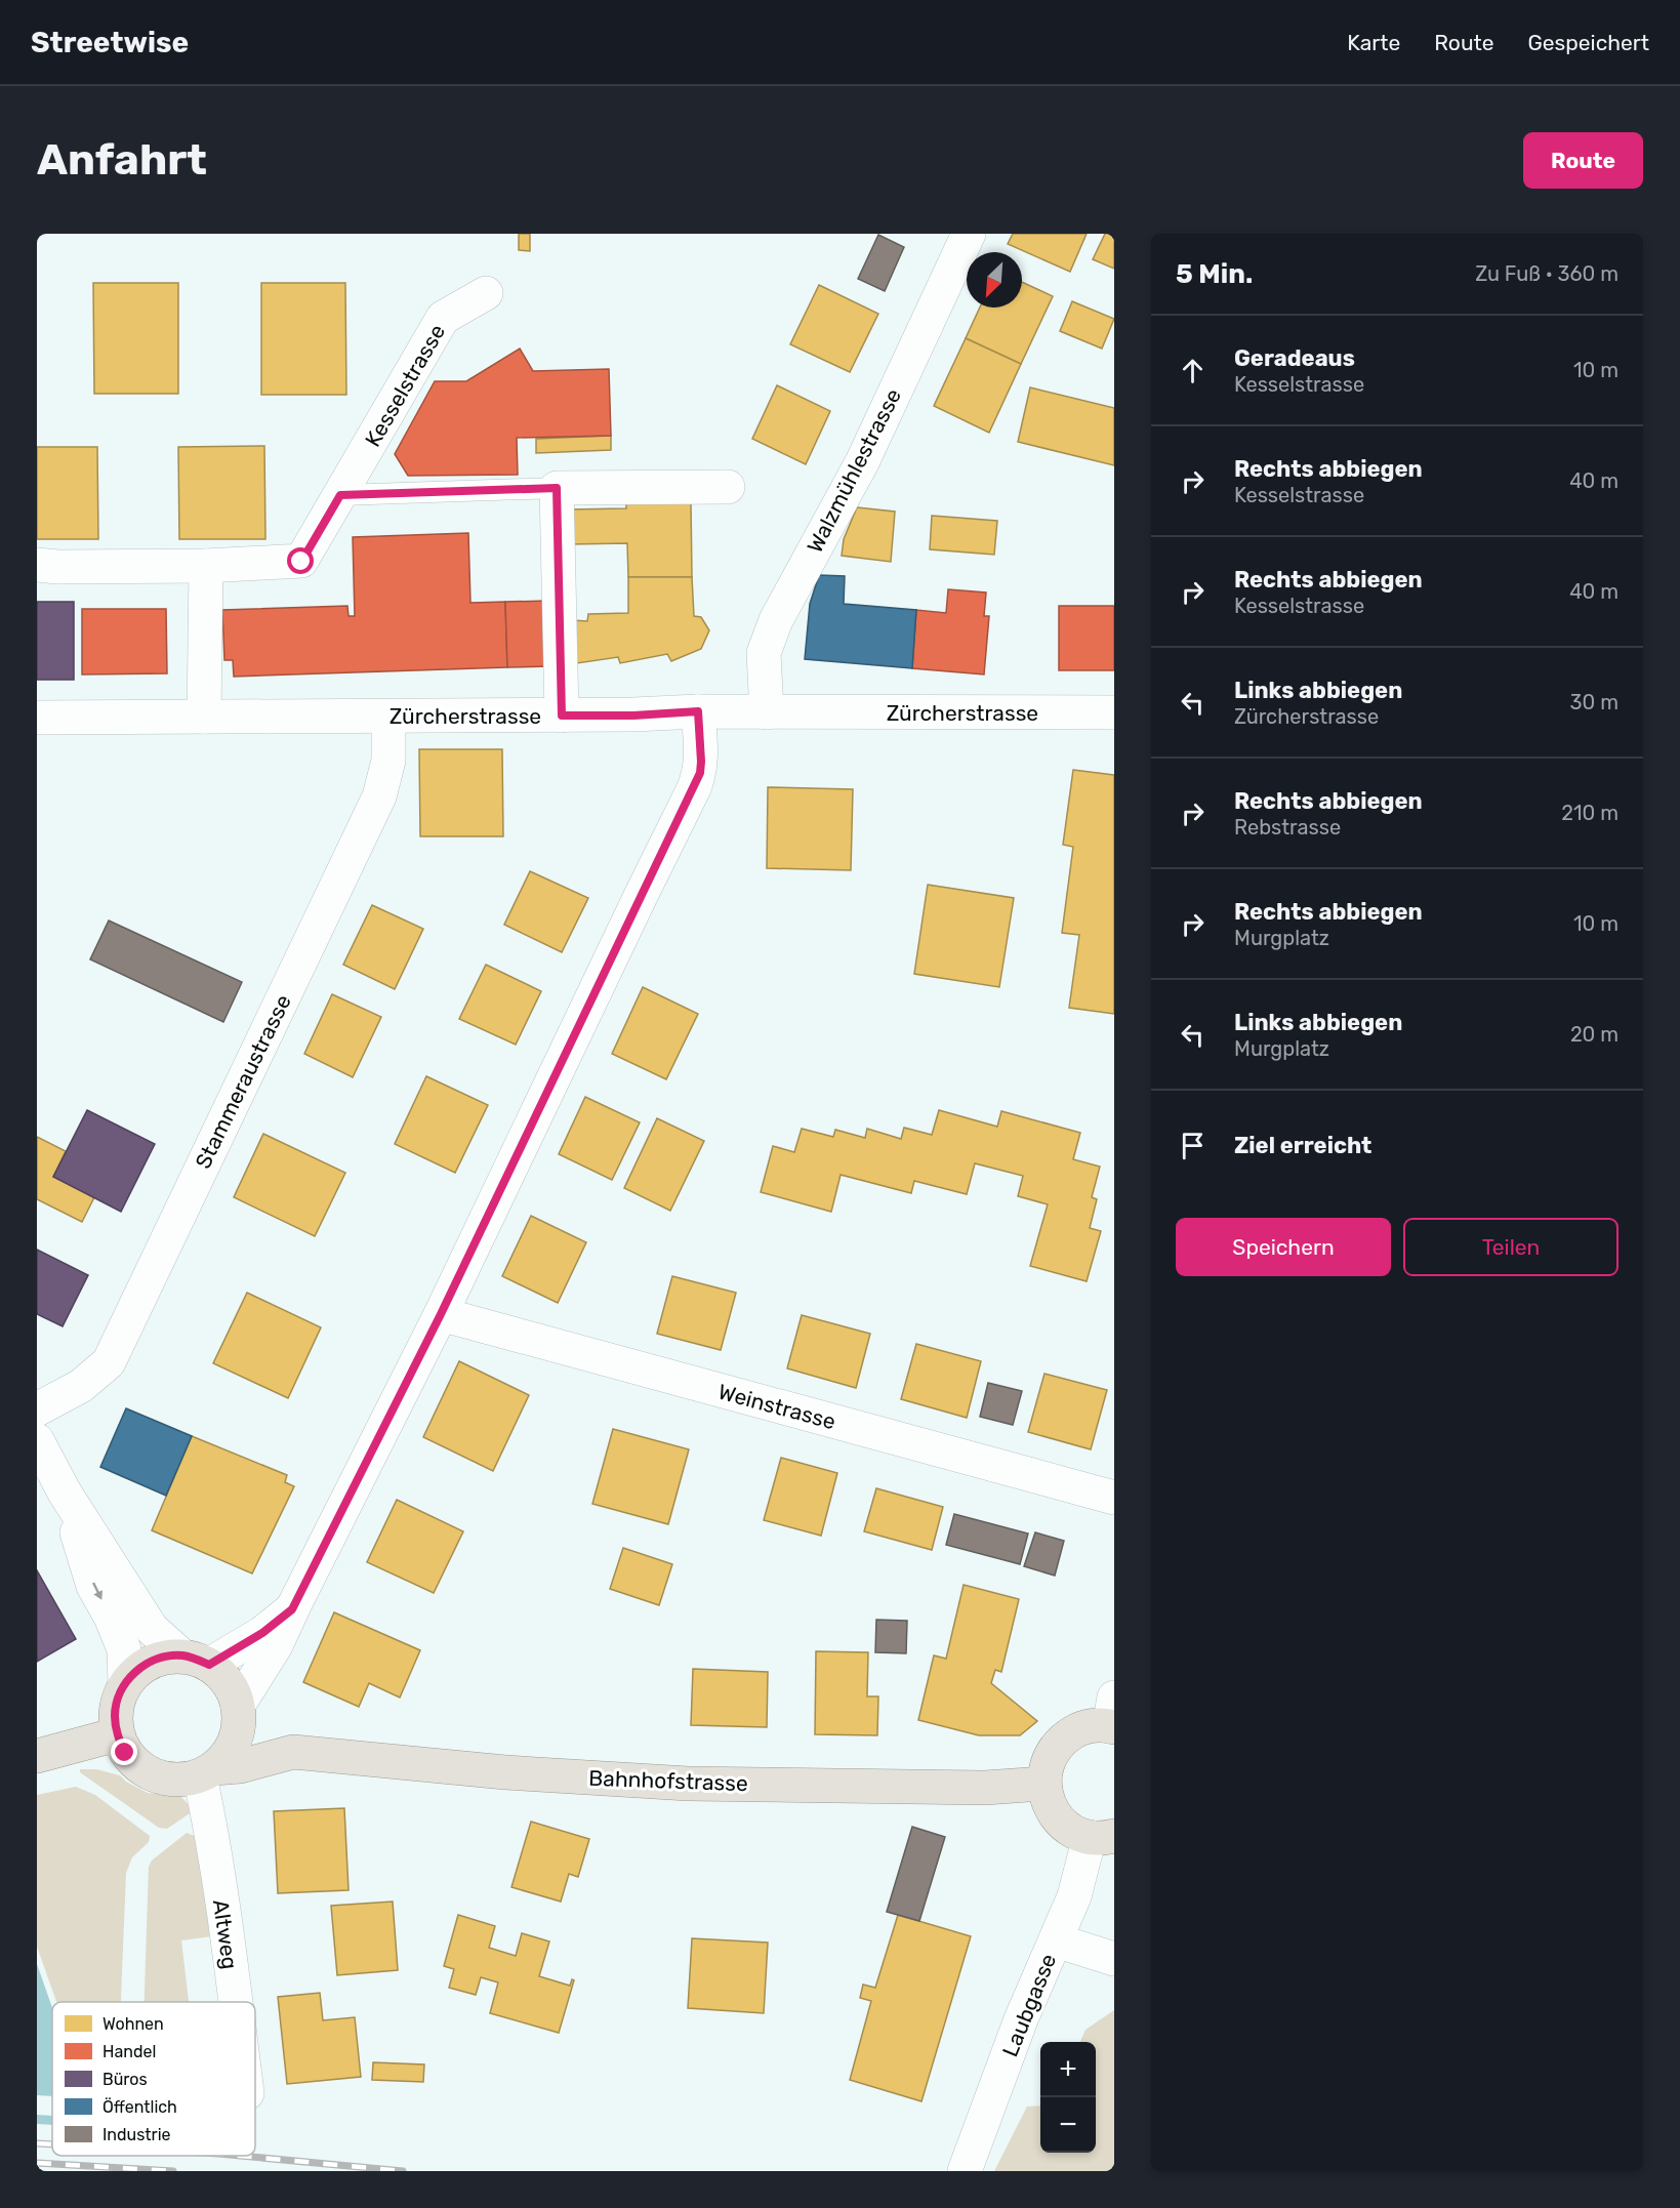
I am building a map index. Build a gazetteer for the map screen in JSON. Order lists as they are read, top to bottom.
{
  "streets": {
    "main road": ["Bahnhofstrasse"],
    "street": [
      "Kesselstrasse",
      "Walzmühlestrasse",
      "Zürcherstrasse",
      "Stammeraustrasse",
      "Weinstrasse",
      "Altweg",
      "Laubgasse"
    ]
  },
  "crossings": [
    ["Walzmühlestrasse", "Zürcherstrasse"],
    ["Zürcherstrasse", "Stammeraustrasse"],
    ["Bahnhofstrasse", "Altweg"]
  ],
  "legend": [
    "Wohnen",
    "Handel",
    "Büros",
    "Öffentlich",
    "Industrie"
  ],
  "north": "bottom left",
  "page": {
    "header": "Streetwise",
    "nav": ["Karte", "Route", "Gespeichert"],
    "buttons": [
      "Route",
      ["Speichern", "Teilen"]
    ],
    "title": "Anfahrt",
    "heading": ["5 Min.", "Zu Fuß · 360 m"],
    "list": [
      ["Geradeaus", "Kesselstrasse", "10 m"],
      ["Rechts abbiegen", "Kesselstrasse", "40 m"],
      ["Rechts abbiegen", "Kesselstrasse", "40 m"],
      ["Links abbiegen", "Zürcherstrasse", "30 m"],
      ["Rechts abbiegen", "Rebstrasse", "210 m"],
      ["Rechts abbiegen", "Murgplatz", "10 m"],
      ["Links abbiegen", "Murgplatz", "20 m"],
      "Ziel erreicht"
    ],
    "map_buttons": ["+", "−"]
  }
}
